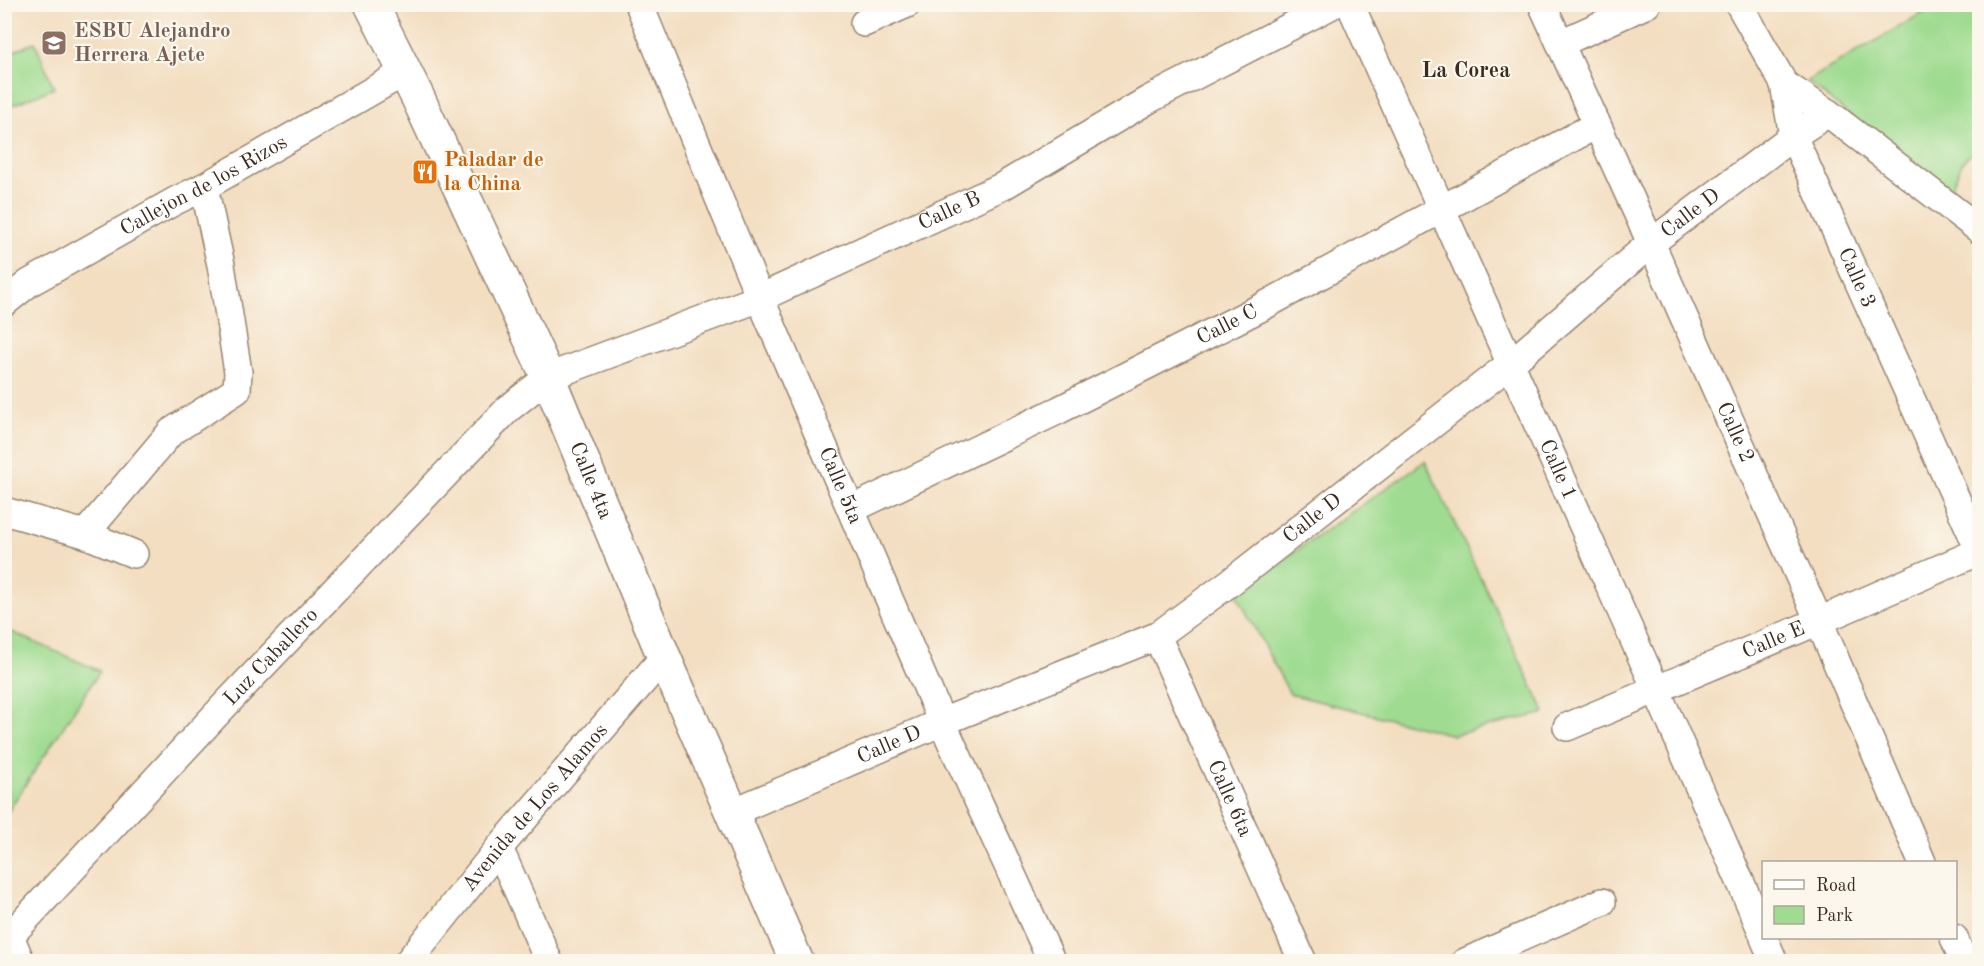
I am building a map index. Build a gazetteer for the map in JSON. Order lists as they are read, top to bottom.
{
  "streets": {
    "main road": ["Calle 4ta"],
    "street": [
      "Callejon de los Rizos",
      "Calle B",
      "Calle D",
      "Calle 3",
      "Calle C",
      "Calle 2",
      "Calle 1",
      "Calle 5ta",
      "Calle E",
      "Luz Caballero",
      "Calle 6ta",
      "Avenida de Los Alamos"
    ]
  },
  "crossings": [
    ["Callejon de los Rizos", "Calle 4ta"],
    ["Calle B", "Calle 4ta"],
    ["Calle B", "Calle 5ta"],
    ["Calle B", "Luz Caballero"],
    ["Calle D", "Calle 3"],
    ["Calle D", "Calle 2"],
    ["Calle D", "Calle 1"],
    ["Calle D", "Calle 4ta"],
    ["Calle D", "Calle 5ta"],
    ["Calle D", "Calle 6ta"],
    ["Calle 3", "Calle E"],
    ["Calle C", "Calle 2"],
    ["Calle C", "Calle 1"],
    ["Calle C", "Calle 5ta"],
    ["Calle 2", "Calle E"],
    ["Calle 1", "Calle E"],
    ["Calle 4ta", "Luz Caballero"],
    ["Calle 4ta", "Avenida de Los Alamos"]
  ],
  "districts": ["La Corea"],
  "places": {
    "school or university": ["ESBU Alejandro Herrera Ajete"],
    "restaurant": ["Paladar de la China"]
  },
  "legend": ["Road", "Park"]
}
